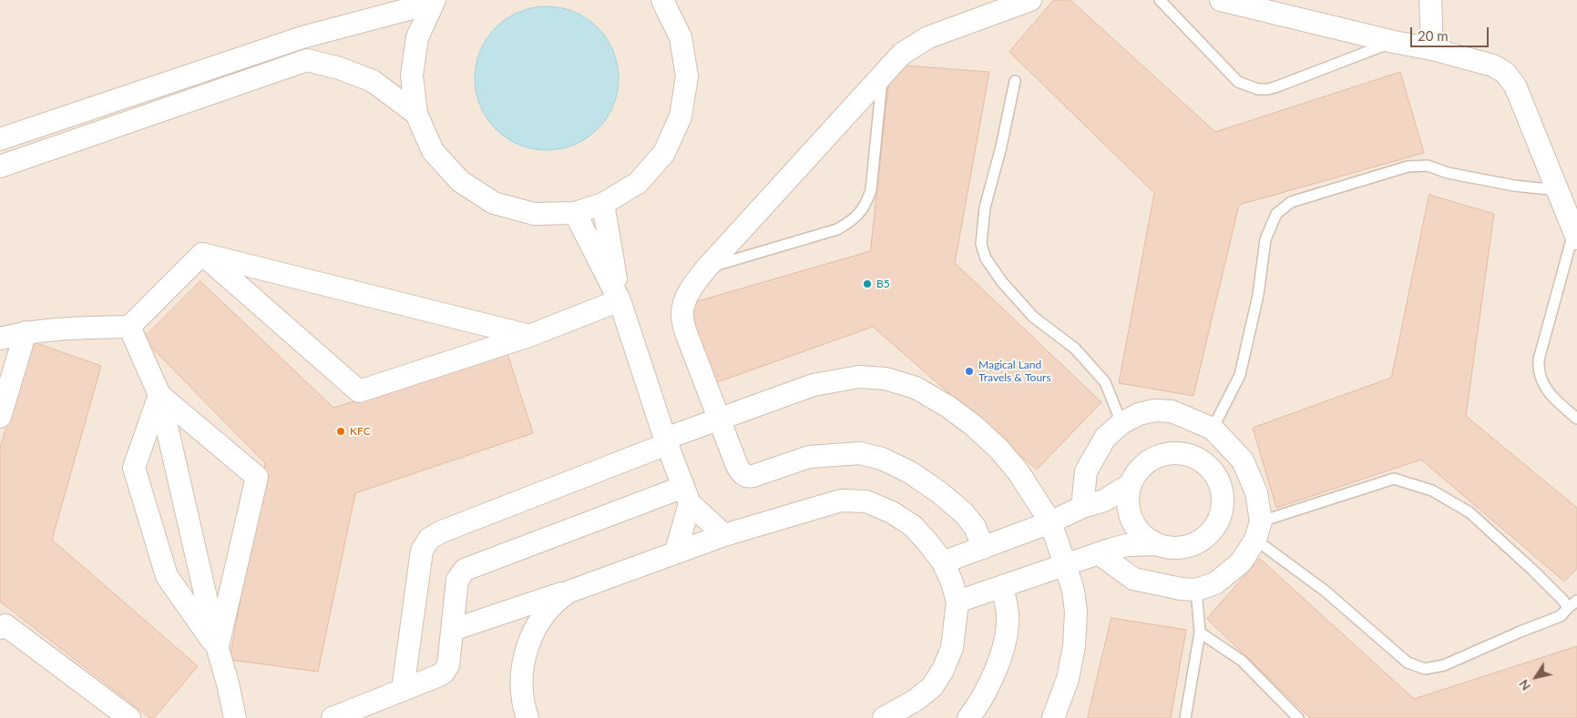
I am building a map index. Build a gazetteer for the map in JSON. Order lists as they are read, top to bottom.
{
  "places": ["B5", "Magical Land Travels & Tours", "KFC"],
  "scale_bar": "20 m",
  "north": "bottom left"
}
